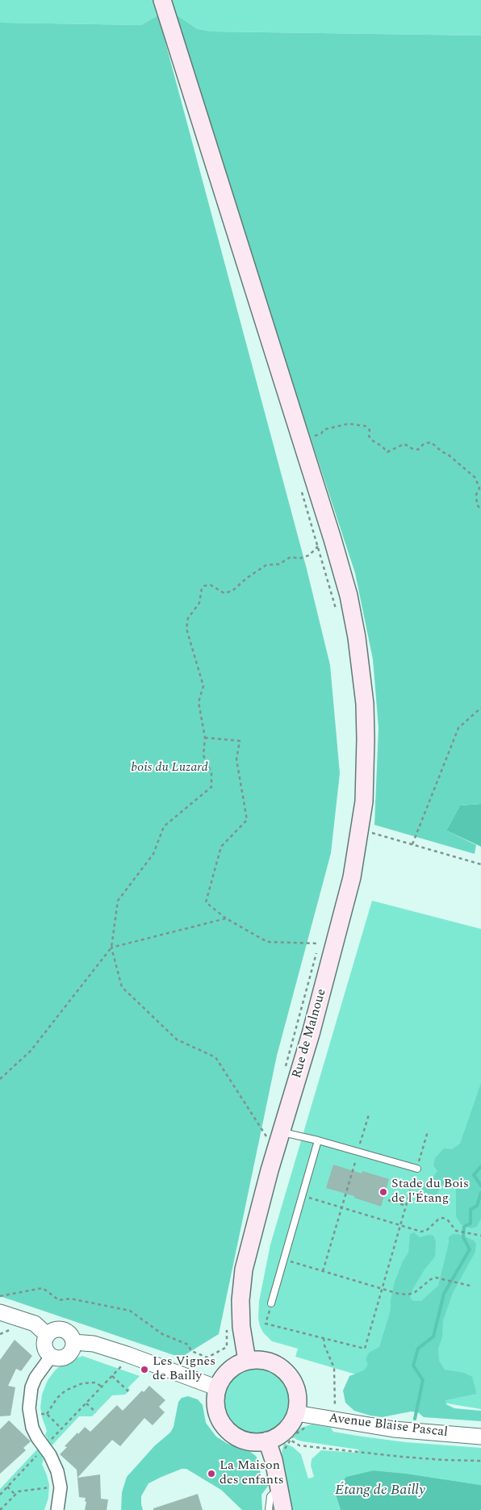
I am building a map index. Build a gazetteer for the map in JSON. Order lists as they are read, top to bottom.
{
  "streets": {
    "main road": ["Rue de Malnoue"],
    "street": ["Avenue Blaise Pascal"]
  },
  "crossings": [
    ["Rue de Malnoue", "Avenue Blaise Pascal"]
  ],
  "water": ["Étang de Bailly"],
  "parks": ["bois du Luzard"],
  "places": ["Stade du Bois de l'Étang", "Les Vignes de Bailly", "La Maison des enfants"]
}
